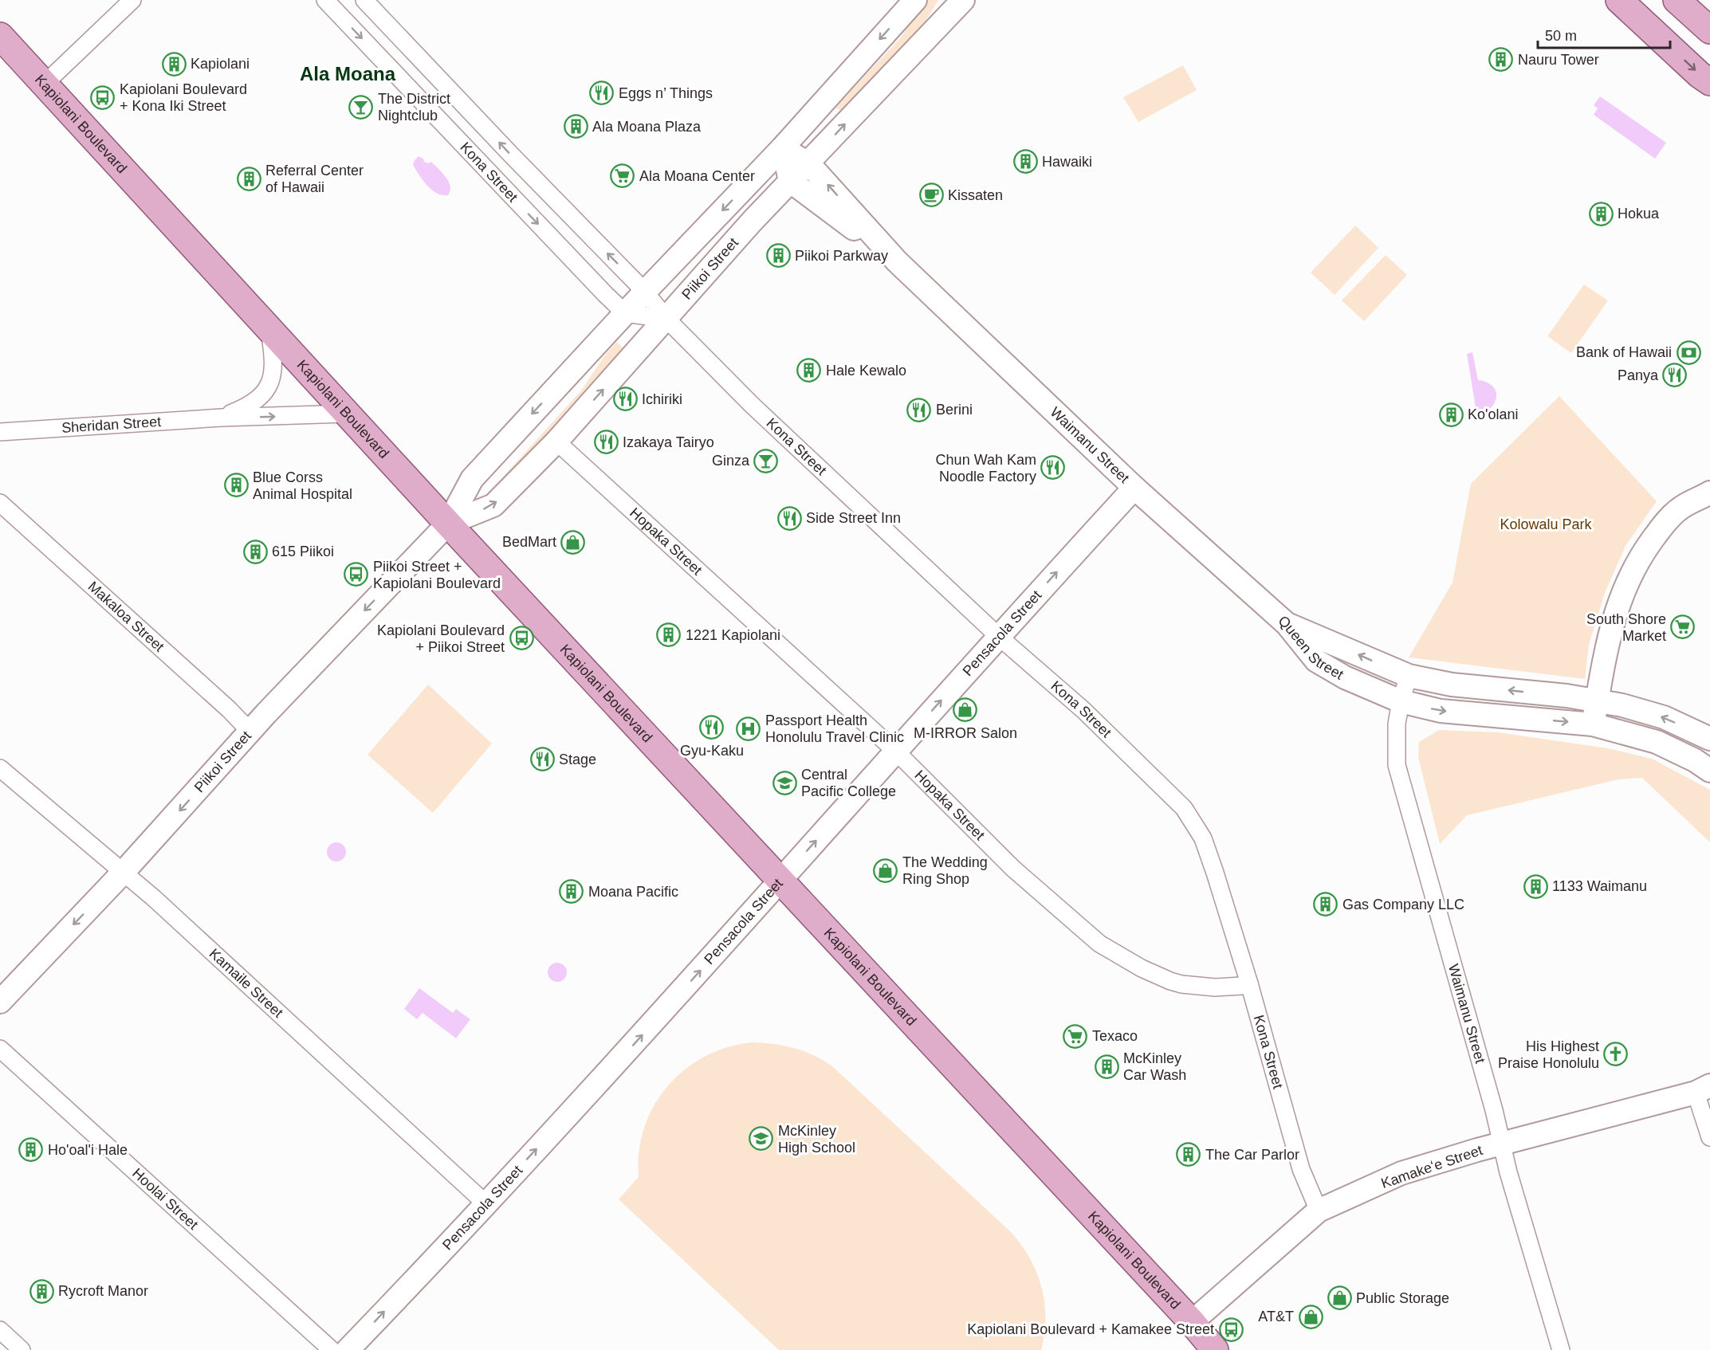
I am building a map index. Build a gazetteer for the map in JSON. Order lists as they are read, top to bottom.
{
  "streets": {
    "main road": ["Kapiolani Boulevard"],
    "street": [
      "Kona Street",
      "Piikoi Street",
      "Sheridan Street",
      "Waimanu Street",
      "Hopaka Street",
      "Makaloa Street",
      "Pensacola Street",
      "Queen Street",
      "Kamaile Street",
      "Kamakeʻe Street",
      "Hoolai Street"
    ]
  },
  "crossings": [
    ["Kapiolani Boulevard", "Piikoi Street"],
    ["Kapiolani Boulevard", "Sheridan Street"],
    ["Kapiolani Boulevard", "Pensacola Street"],
    ["Kapiolani Boulevard", "Kamakeʻe Street"],
    ["Kona Street", "Piikoi Street"],
    ["Kona Street", "Hopaka Street"],
    ["Kona Street", "Pensacola Street"],
    ["Kona Street", "Kamakeʻe Street"],
    ["Piikoi Street", "Waimanu Street"],
    ["Piikoi Street", "Hopaka Street"],
    ["Piikoi Street", "Makaloa Street"],
    ["Piikoi Street", "Kamaile Street"],
    ["Waimanu Street", "Pensacola Street"],
    ["Waimanu Street", "Queen Street"],
    ["Waimanu Street", "Kamakeʻe Street"],
    ["Hopaka Street", "Pensacola Street"],
    ["Pensacola Street", "Kamaile Street"]
  ],
  "one_way": ["Pensacola Street"],
  "districts": ["Ala Moana"],
  "parks": ["Kolowalu Park"],
  "places": {
    "building": [
      "Nauru Tower",
      "Kapiolani",
      "Ala Moana Plaza",
      "Hawaiki",
      "Referral Center of Hawaii",
      "Hokua",
      "Piikoi Parkway",
      "Hale Kewalo",
      "Ko'olani",
      "Blue Corss Animal Hospital",
      "615 Piikoi",
      "1221 Kapiolani",
      "1133 Waimanu",
      "Moana Pacific",
      "Gas Company LLC",
      "McKinley Car Wash",
      "Ho'oal'i Hale",
      "The Car Parlor",
      "Rycroft Manor"
    ],
    "restaurant": [
      "Eggs n’ Things",
      "Panya",
      "Ichiriki",
      "Berini",
      "Izakaya Tairyo",
      "Chun Wah Kam Noodle Factory",
      "Side Street Inn",
      "Gyu-Kaku",
      "Stage"
    ],
    "bus stop": [
      "Kapiolani Boulevard + Kona Iki Street",
      "Piikoi Street + Kapiolani Boulevard",
      "Kapiolani Boulevard + Piikoi Street",
      "Kapiolani Boulevard + Kamakee Street"
    ],
    "bar": ["The District Nightclub", "Ginza"],
    "supermarket": ["Ala Moana Center", "South Shore Market", "Texaco"],
    "cafe": ["Kissaten"],
    "bank": ["Bank of Hawaii"],
    "shop": [
      "BedMart",
      "M-IRROR Salon",
      "The Wedding Ring Shop",
      "Public Storage",
      "AT&T"
    ],
    "hospital": ["Passport Health Honolulu Travel Clinic"],
    "school or university": ["Central Pacific College", "McKinley High School"],
    "church": ["His Highest Praise Honolulu"]
  },
  "scale_bar": "50 m"
}
